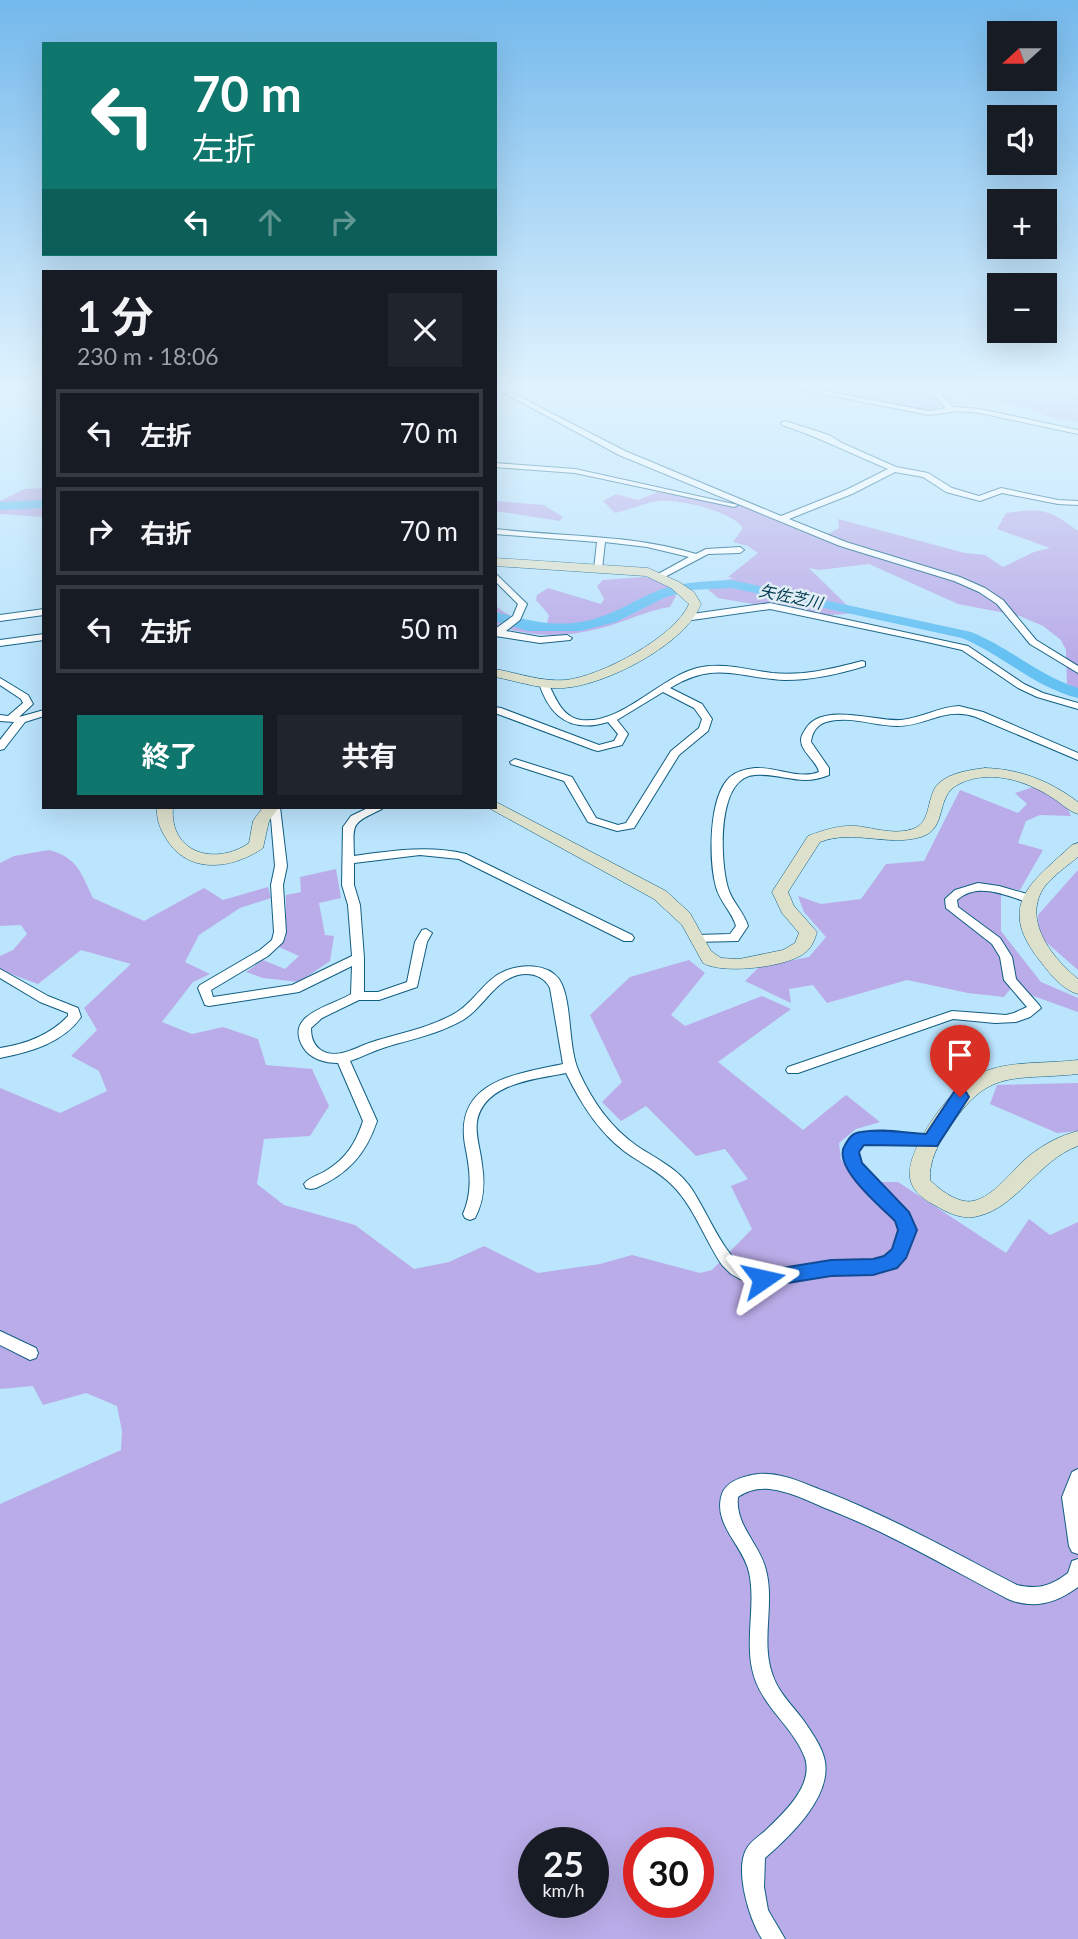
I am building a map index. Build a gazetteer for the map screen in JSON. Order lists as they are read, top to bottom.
{
  "water": ["矢佐芝川"],
  "north": "left",
  "page": {
    "map_buttons": ["+", "−"],
    "turn": ["70 m", "左折"],
    "heading": ["1 分", "230 m · 18:06"],
    "list": [
      {
        "name": "左折",
        "value": "70 m"
      },
      {
        "name": "右折",
        "value": "70 m"
      },
      {
        "name": "左折",
        "value": "50 m"
      }
    ],
    "buttons": ["終了", "共有"],
    "speed": "25 km/h",
    "limit": "30"
  }
}
